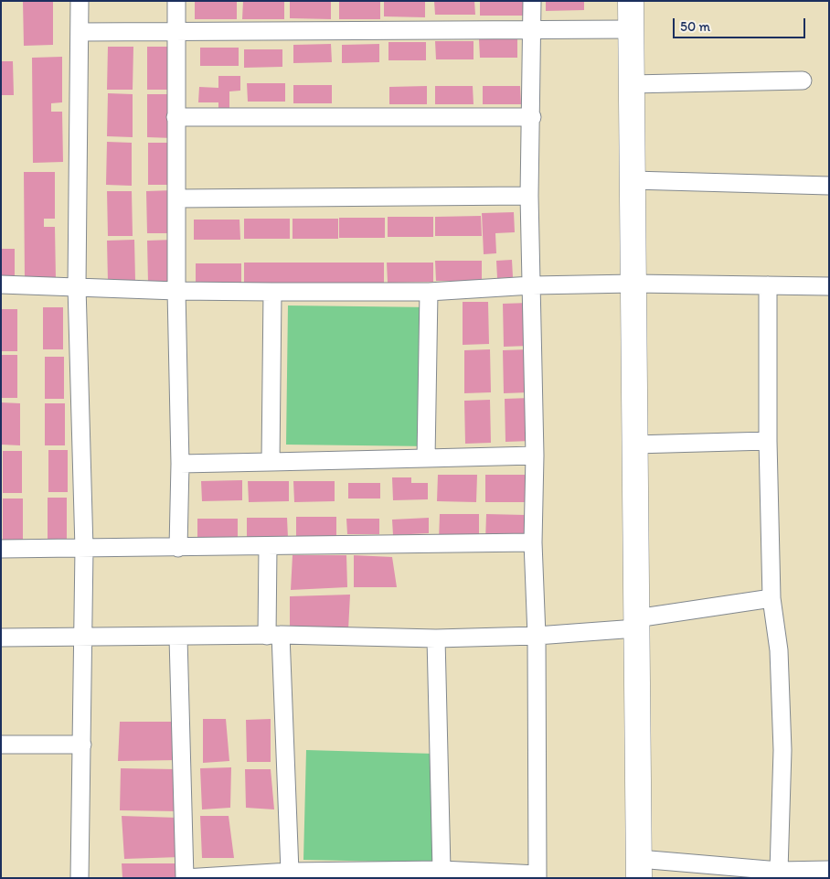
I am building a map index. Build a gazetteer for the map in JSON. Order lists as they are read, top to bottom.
{
  "scale_bar": "50 m"
}
